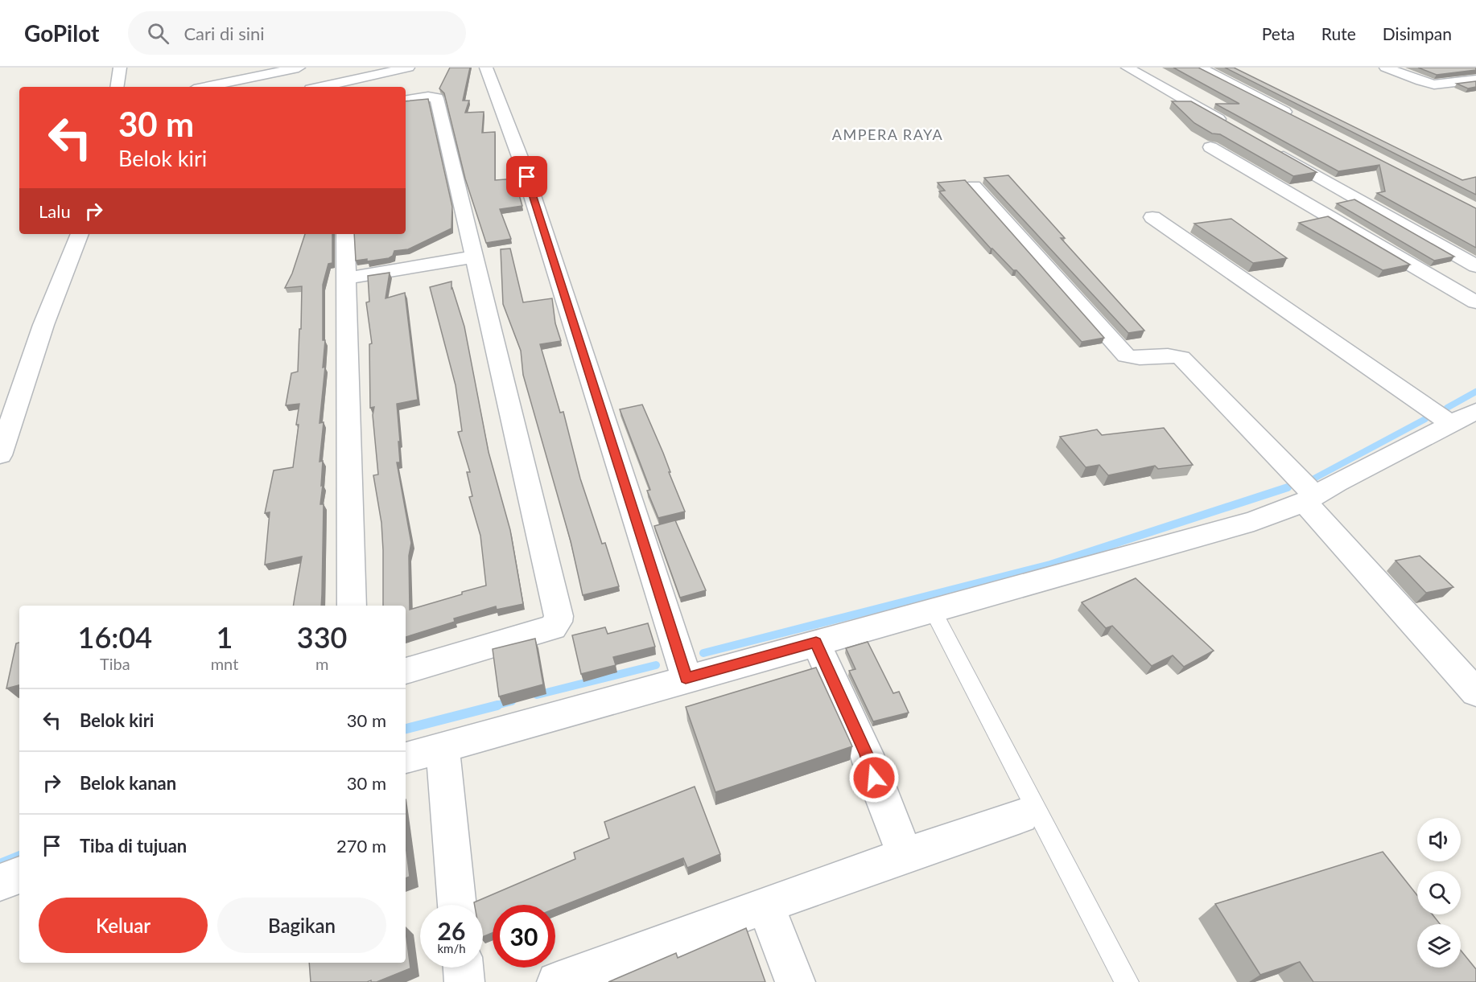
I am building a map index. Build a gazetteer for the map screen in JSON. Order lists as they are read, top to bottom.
{
  "districts": ["AMPERA RAYA"],
  "page": {
    "header": "GoPilot",
    "search": "Cari di sini",
    "nav": ["Peta", "Rute", "Disimpan"],
    "turn": ["30 m", "Belok kiri"],
    "then": "Lalu",
    "eta": [
      "16:04",
      "Tiba",
      "1",
      "mnt",
      "330",
      "m"
    ],
    "list": [
      {
        "name": "Belok kiri",
        "value": "30 m"
      },
      {
        "name": "Belok kanan",
        "value": "30 m"
      },
      {
        "name": "Tiba di tujuan",
        "value": "270 m"
      }
    ],
    "buttons": ["Keluar", "Bagikan"],
    "speed": "26 km/h",
    "limit": "30"
  }
}
